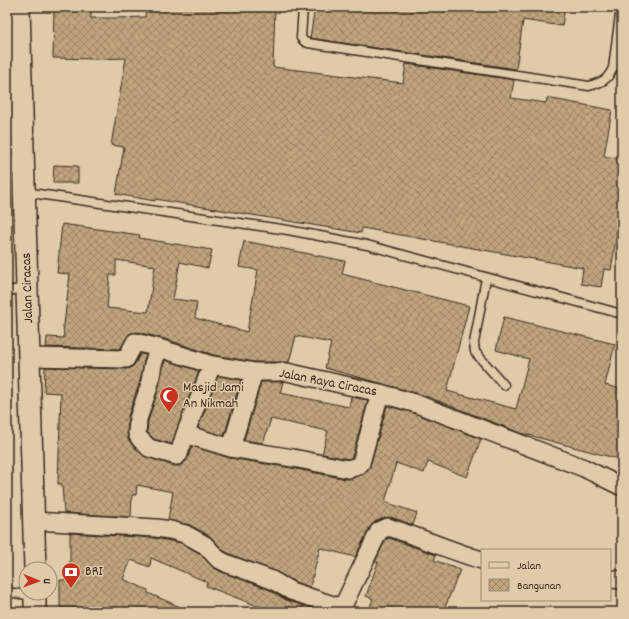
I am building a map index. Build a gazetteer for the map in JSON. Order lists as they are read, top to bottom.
{
  "streets": {
    "street": ["Jalan Ciracas", "Jalan Raya Ciracas"]
  },
  "crossings": [
    ["Jalan Ciracas", "Jalan Raya Ciracas"]
  ],
  "places": {
    "mosque": ["Masjid Jami An Nikmah"],
    "bank": ["BRI"]
  },
  "legend": ["Jalan", "Bangunan"],
  "north": "right"
}
